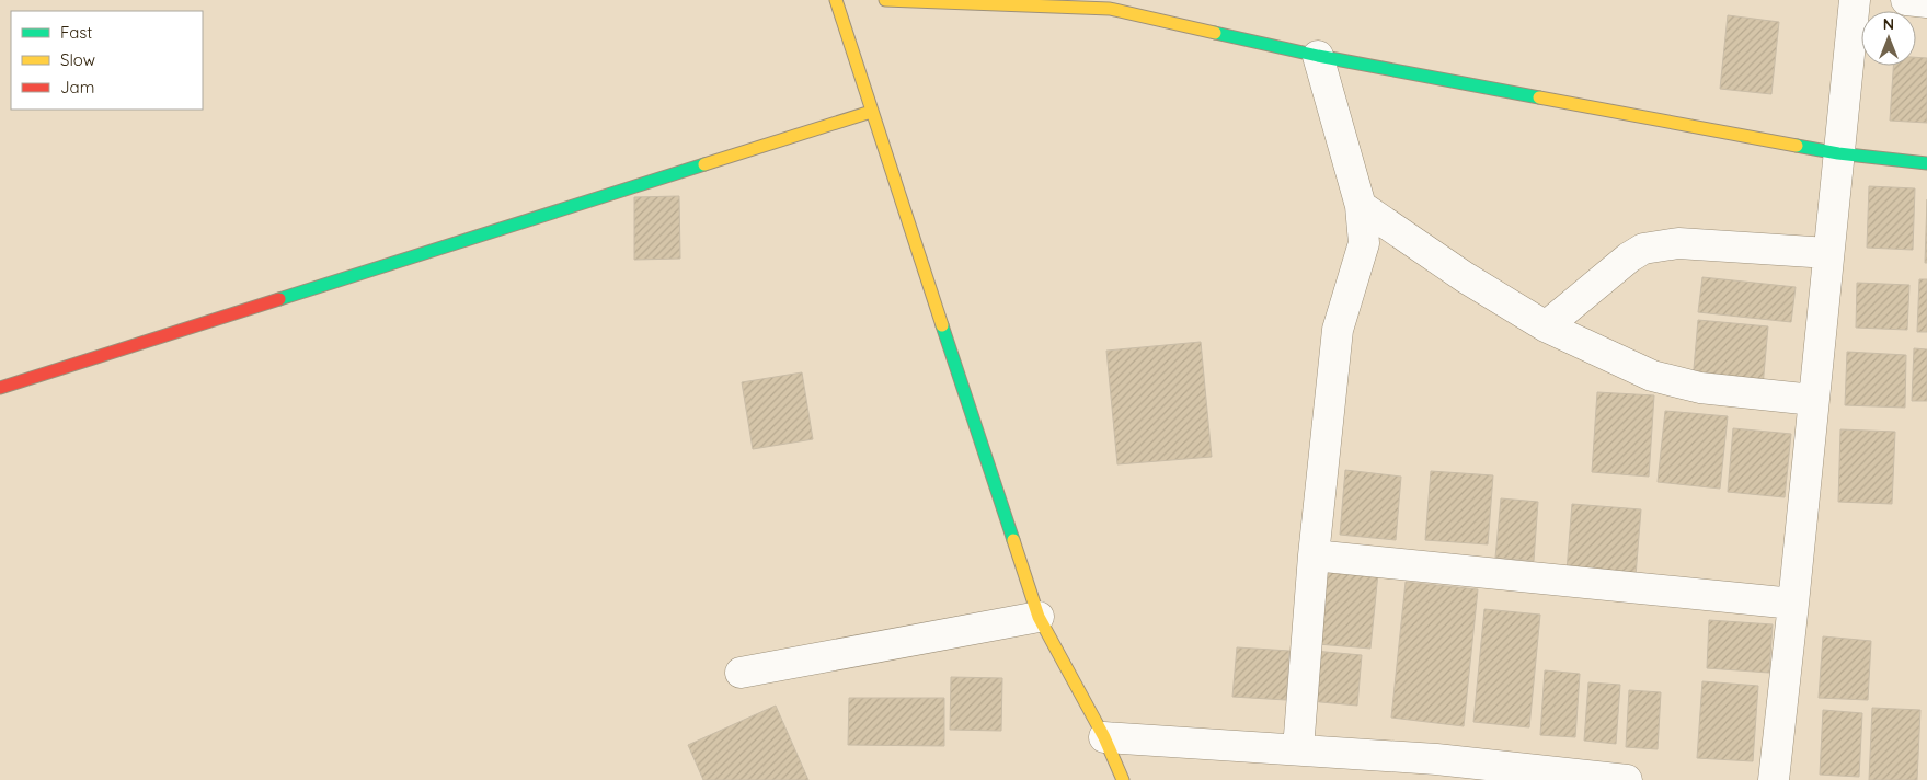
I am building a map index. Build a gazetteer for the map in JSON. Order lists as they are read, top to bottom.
{
  "legend": ["Fast", "Slow", "Jam"],
  "north": "top"
}
